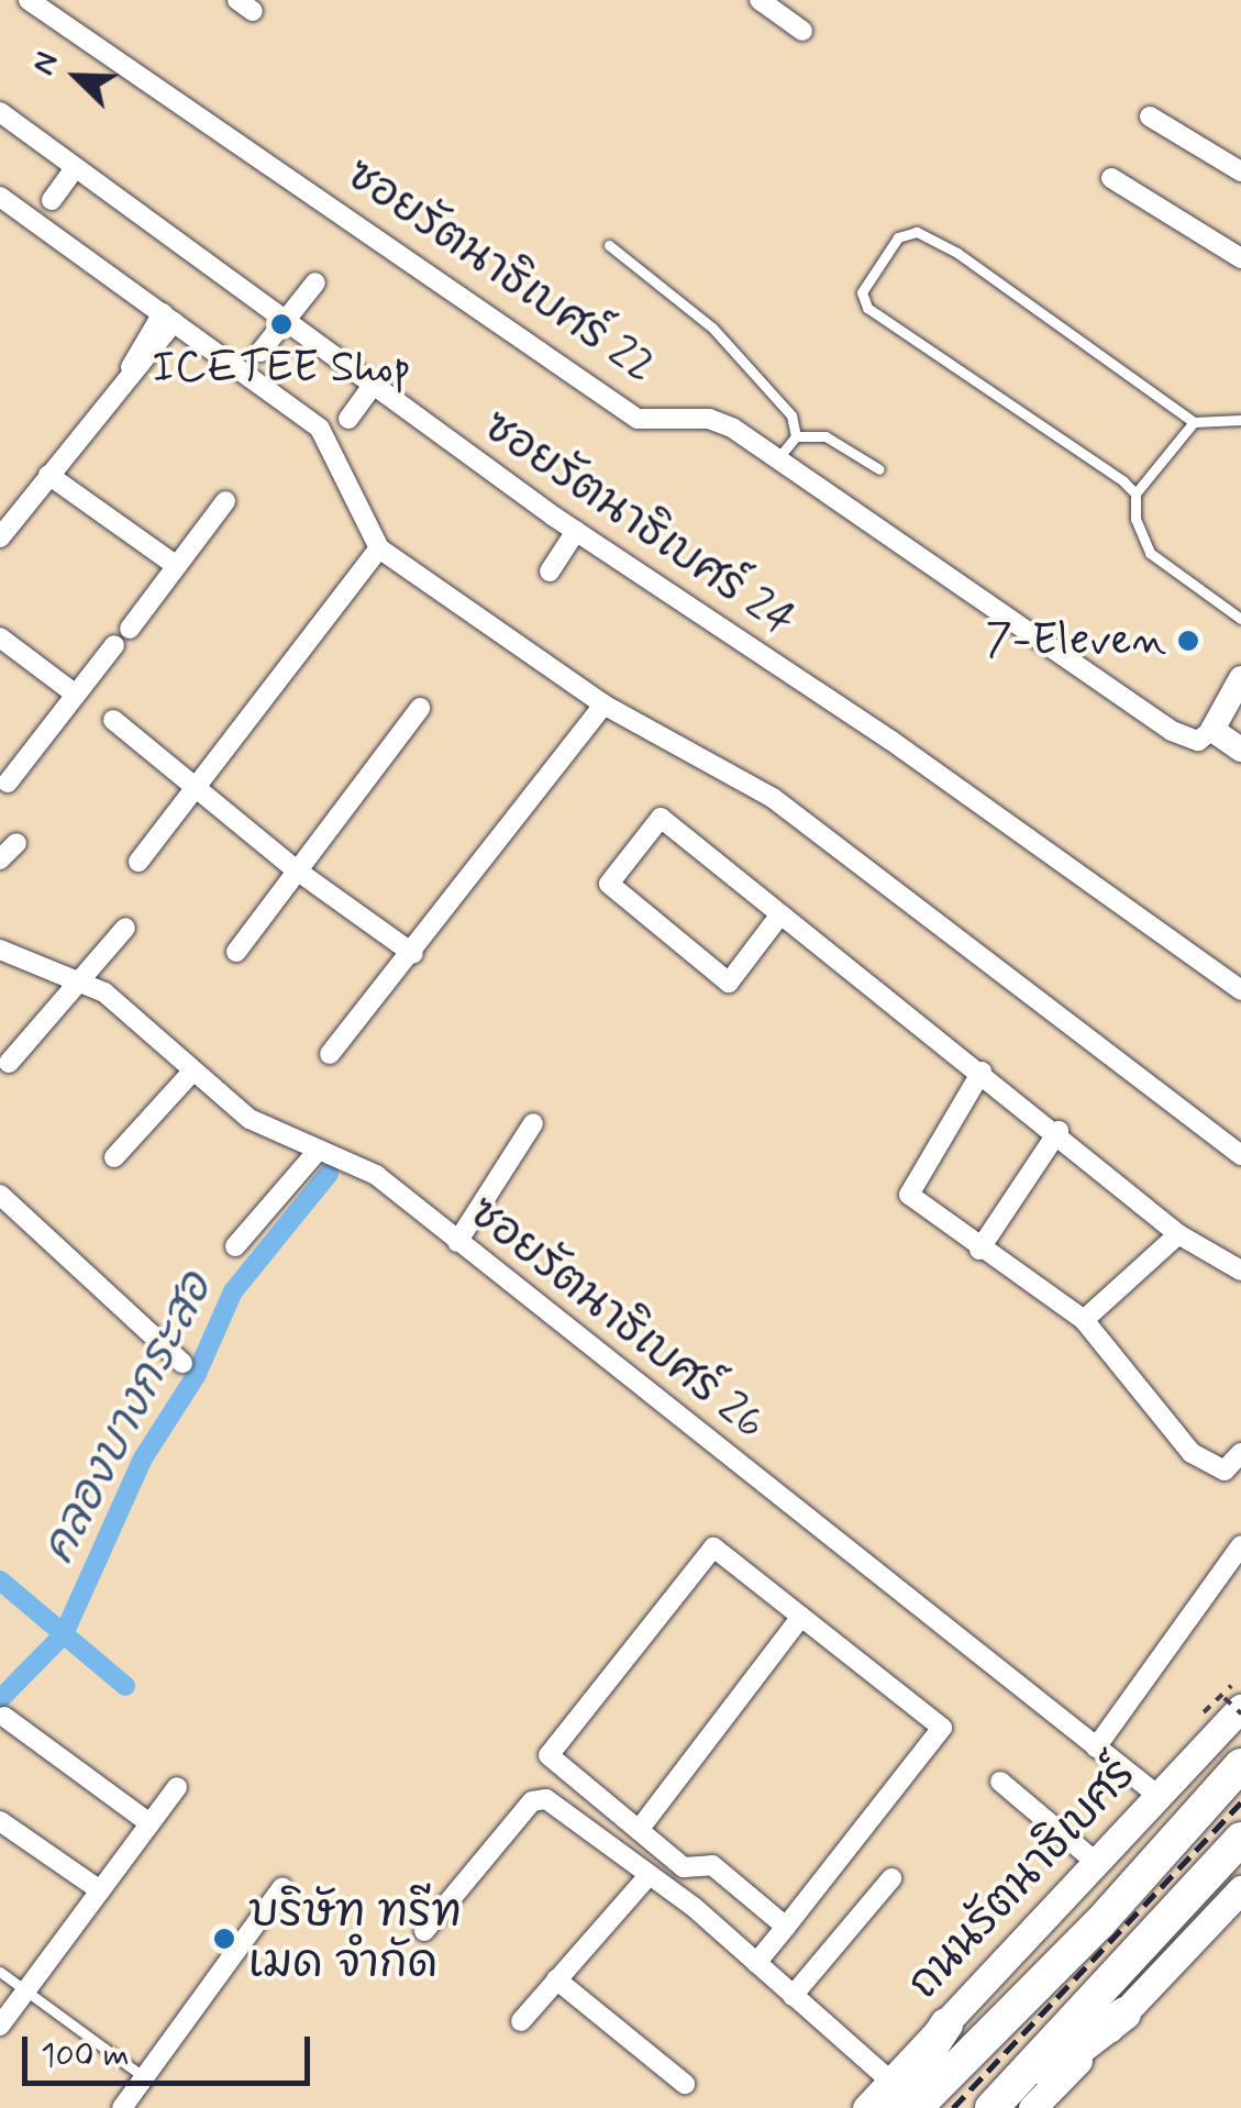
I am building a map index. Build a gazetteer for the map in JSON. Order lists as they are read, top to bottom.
{
  "streets": {
    "main road": ["ถนนรัตนาธิเบศร์"],
    "street": ["ซอยรัตนาธิเบศร์ 22", "ซอยรัตนาธิเบศร์ 24", "ซอยรัตนาธิเบศร์ 26"]
  },
  "crossings": [
    ["ซอยรัตนาธิเบศร์ 26", "ถนนรัตนาธิเบศร์"]
  ],
  "water": ["คลองบางกระสอ"],
  "places": ["ICETEE Shop", "7-Eleven", "บริษัท ทรีท เมด จำกัด"],
  "scale_bar": "100 m",
  "north": "top left"
}
